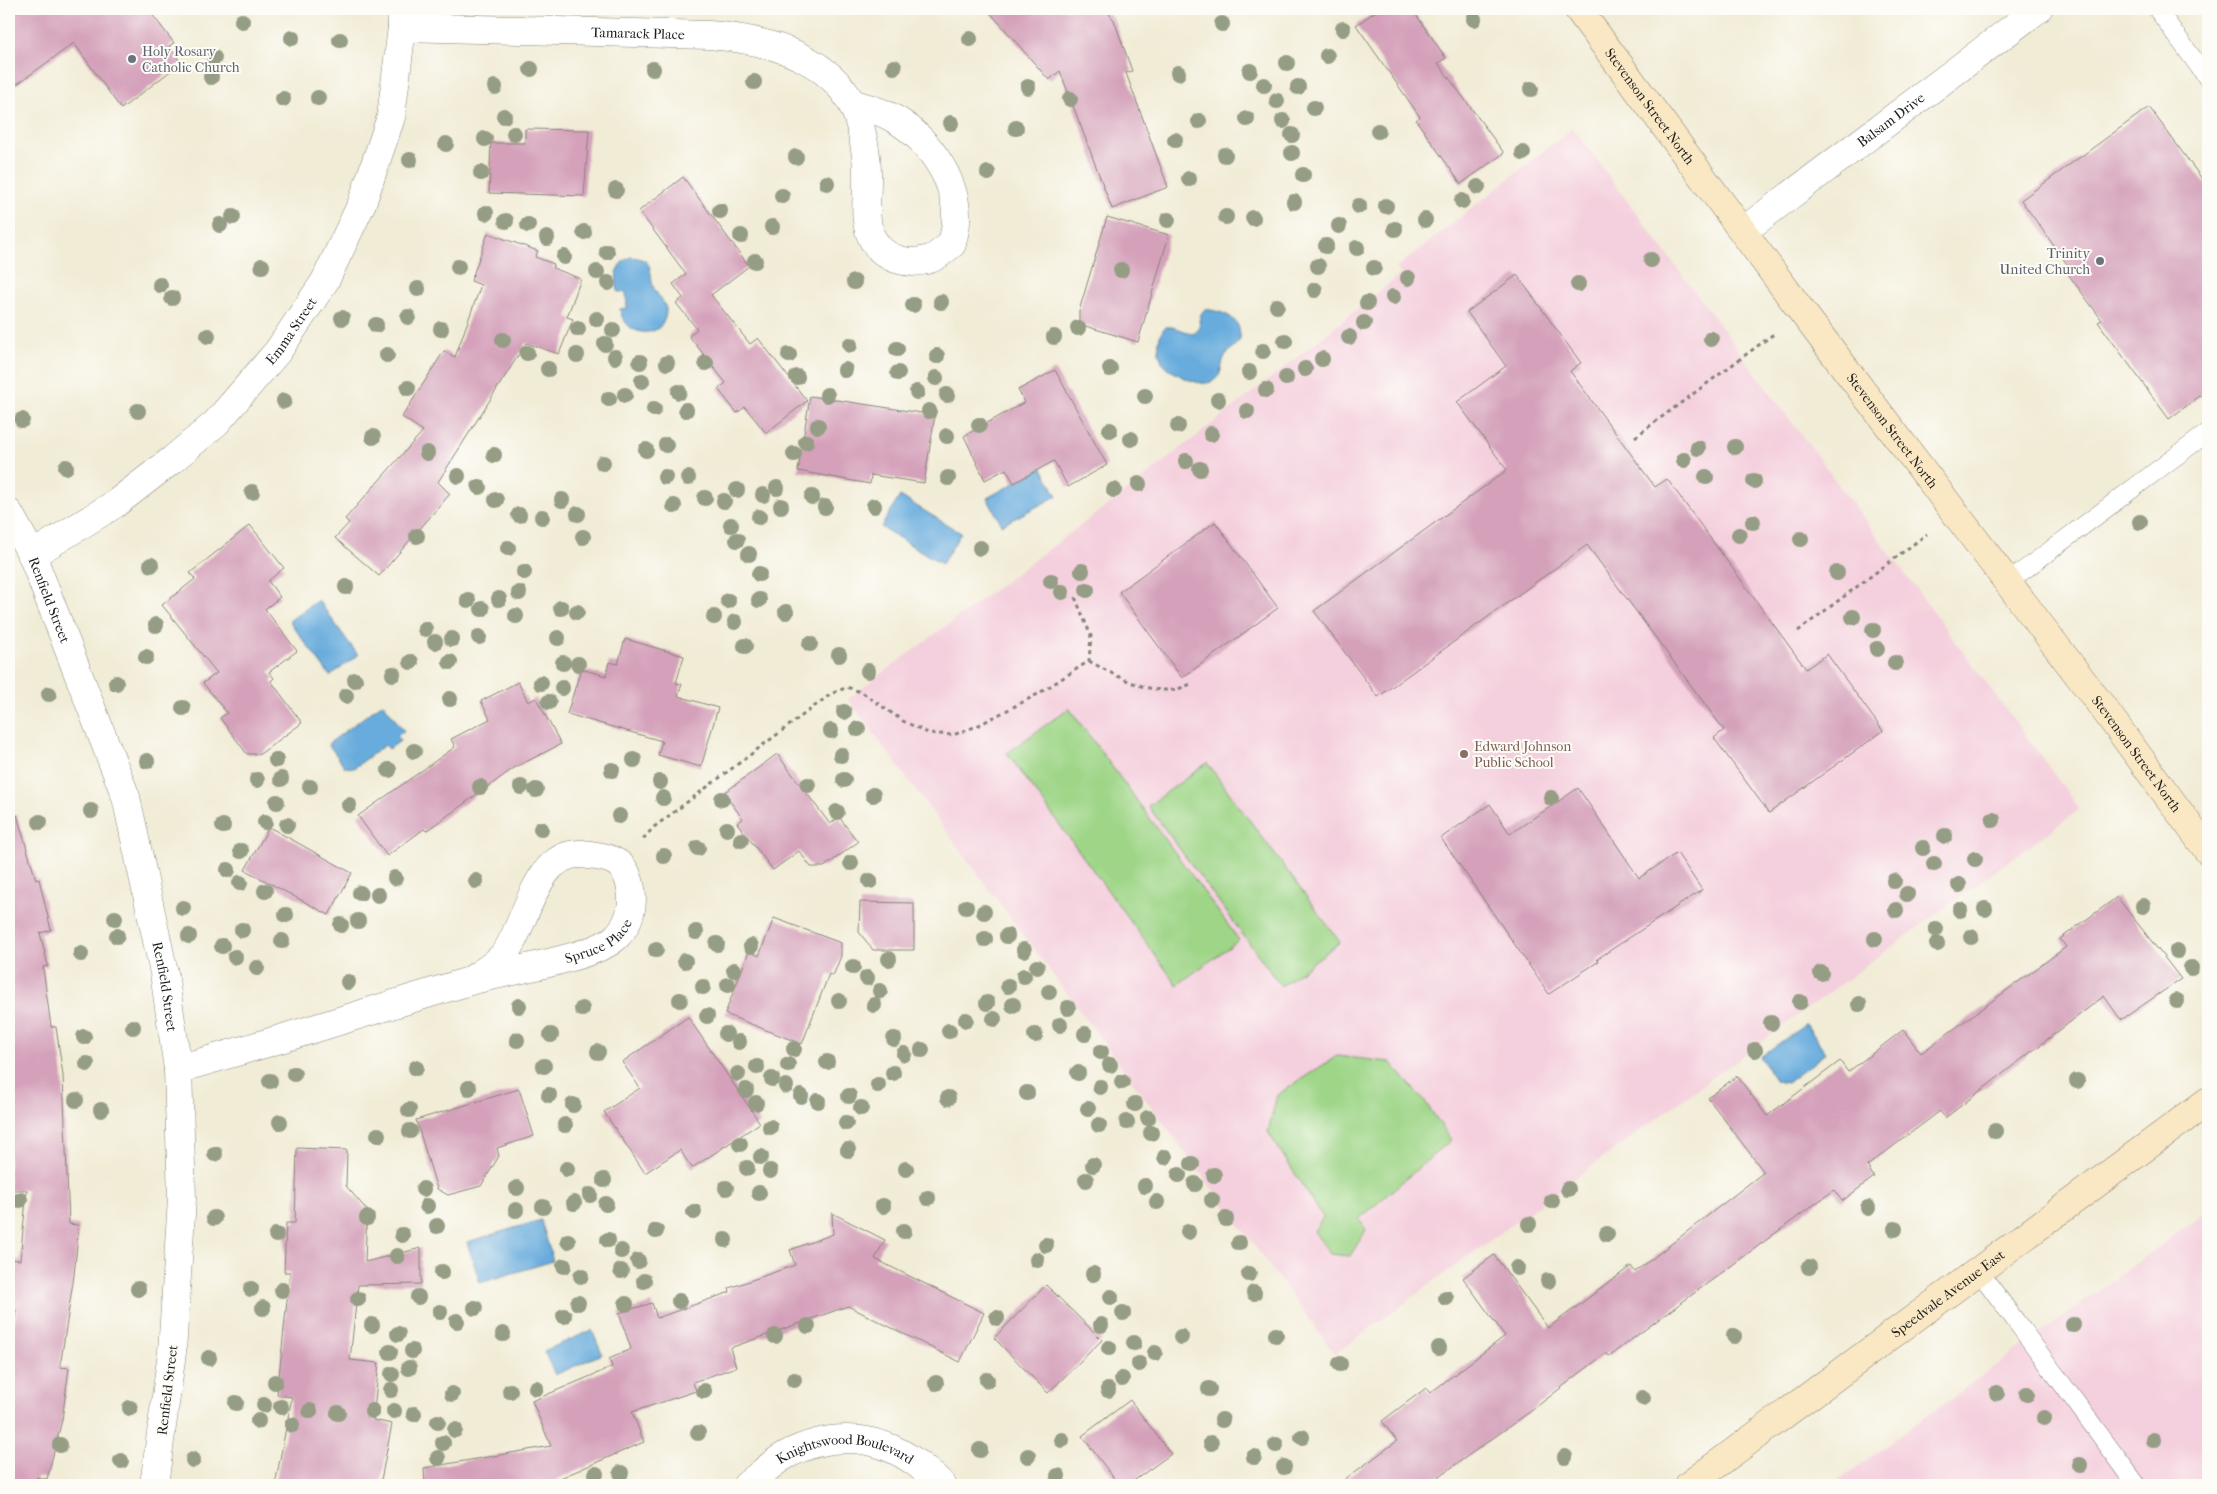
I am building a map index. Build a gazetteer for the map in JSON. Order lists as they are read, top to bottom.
{
  "streets": {
    "main road": ["Stevenson Street North", "Speedvale Avenue East"],
    "street": [
      "Tamarack Place",
      "Balsam Drive",
      "Emma Street",
      "Renfield Street",
      "Spruce Place",
      "Knightswood Boulevard"
    ]
  },
  "crossings": [
    ["Tamarack Place", "Emma Street"],
    ["Stevenson Street North", "Balsam Drive"],
    ["Emma Street", "Renfield Street"],
    ["Renfield Street", "Spruce Place"]
  ],
  "places": ["Holy Rosary Catholic Church", "Trinity United Church", "Edward Johnson Public School"]
}
